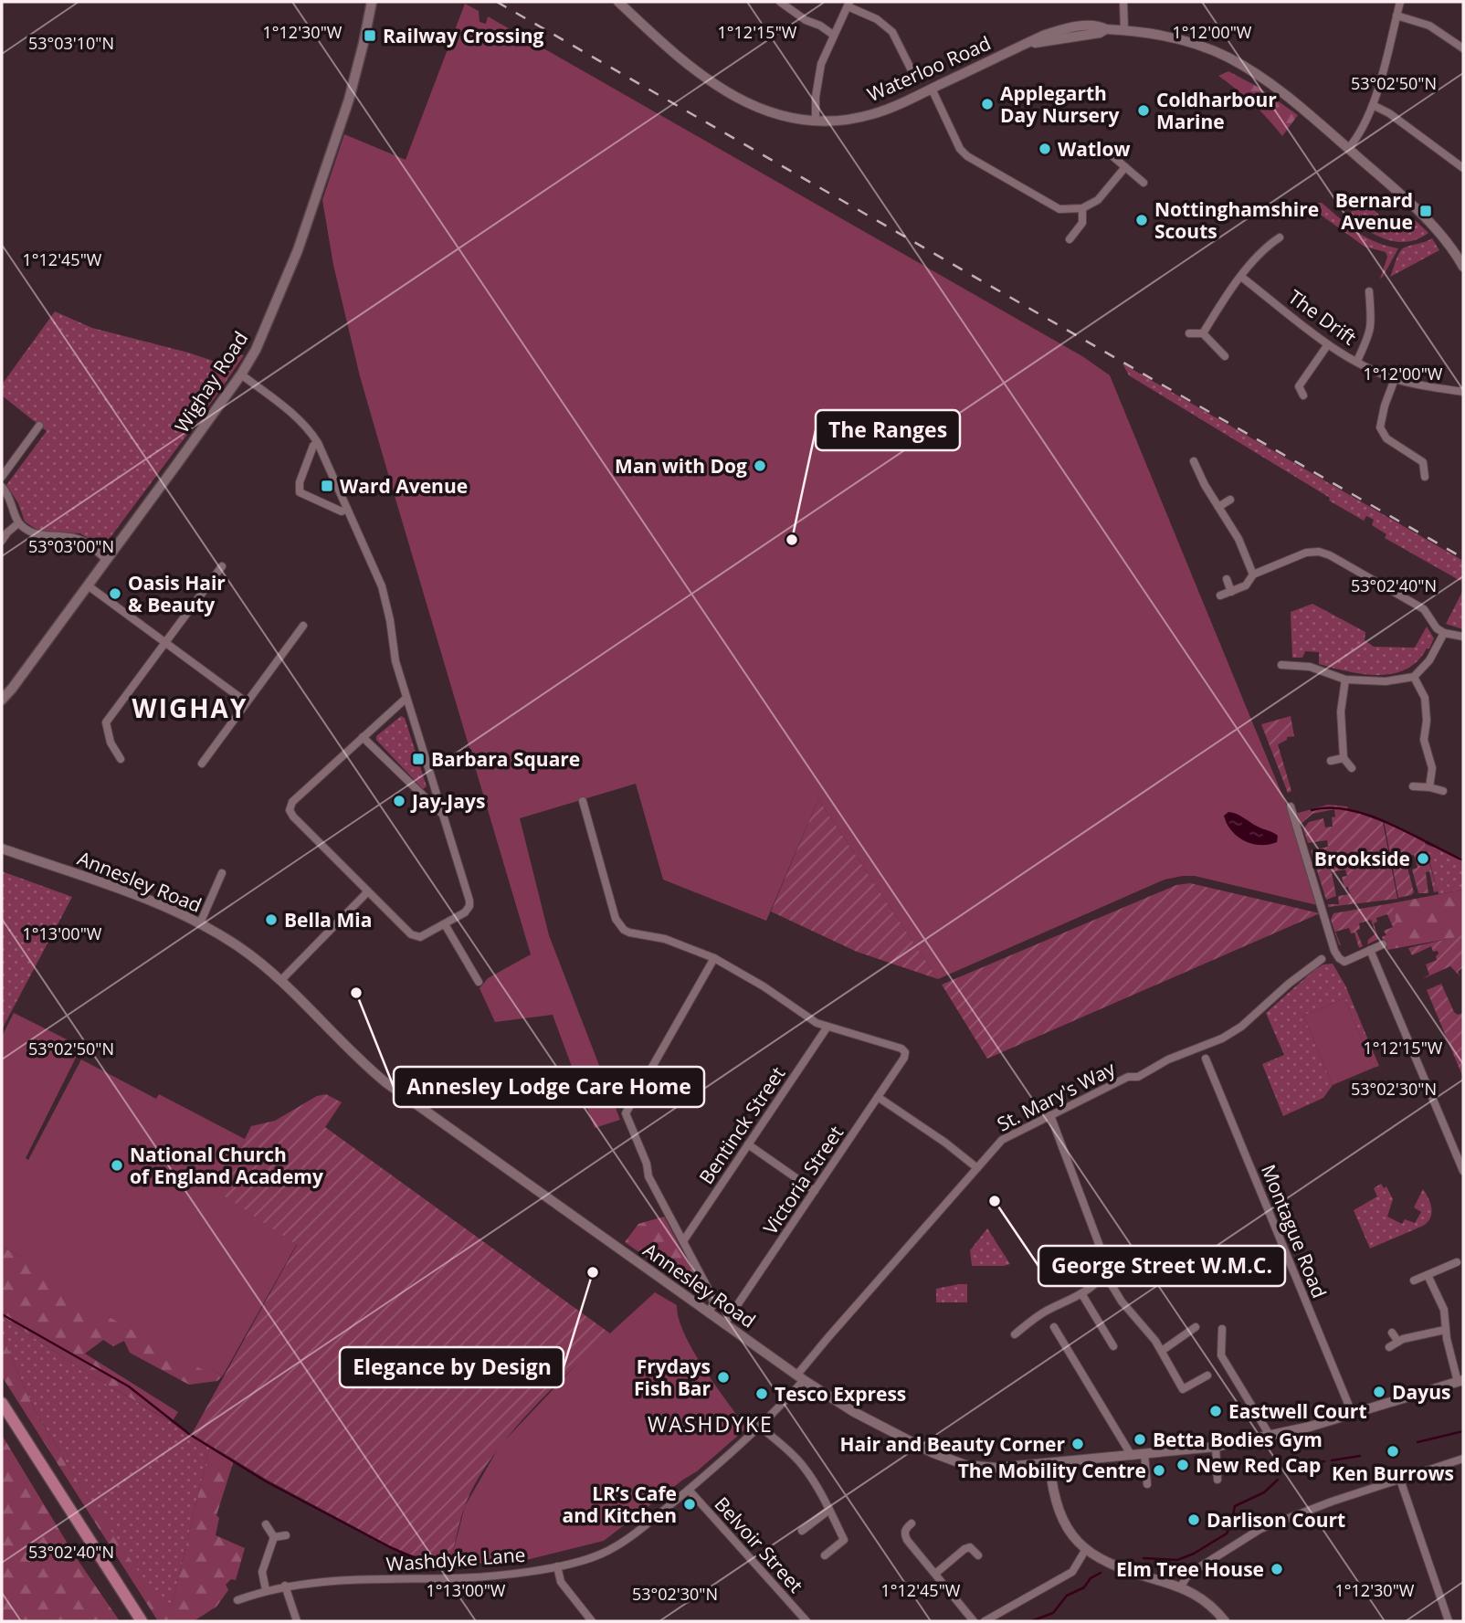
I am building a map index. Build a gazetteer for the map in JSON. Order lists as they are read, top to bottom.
{
  "streets": {
    "main road": ["Wighay Road"],
    "street": [
      "Waterloo Road",
      "The Drift",
      "Annesley Road",
      "St. Mary's Way",
      "Bentinck Street",
      "Victoria Street",
      "Montague Road",
      "Belvoir Street",
      "Washdyke Lane"
    ]
  },
  "crossings": [
    ["Annesley Road", "St. Mary's Way"],
    ["Annesley Road", "Victoria Street"],
    ["Annesley Road", "Montague Road"],
    ["Annesley Road", "Washdyke Lane"],
    ["St. Mary's Way", "Washdyke Lane"],
    ["Bentinck Street", "Victoria Street"],
    ["Belvoir Street", "Washdyke Lane"]
  ],
  "districts": ["WIGHAY", "WASHDYKE"],
  "places": {
    "transit": [
      "Railway Crossing",
      "Bernard Avenue",
      "Ward Avenue",
      "Barbara Square"
    ],
    "other": [
      "Applegarth Day Nursery",
      "Coldharbour Marine",
      "Watlow",
      "Nottinghamshire Scouts",
      "Man with Dog",
      "The Ranges",
      "Oasis Hair & Beauty",
      "Jay-Jays",
      "Brookside",
      "Bella Mia",
      "Annesley Lodge Care Home",
      "National Church of England Academy",
      "George Street W.M.C.",
      "Elegance by Design",
      "Frydays Fish Bar",
      "Dayus",
      "Tesco Express",
      "Eastwell Court",
      "Betta Bodies Gym",
      "Hair and Beauty Corner",
      "Ken Burrows",
      "New Red Cap",
      "The Mobility Centre",
      "LR’s Cafe and Kitchen",
      "Darlison Court",
      "Elm Tree House"
    ]
  },
  "coordinates": [
    "1°12'30\"W",
    "1°12'15\"W",
    "1°12'00\"W",
    "53°03'10\"N",
    "53°02'50\"N",
    "1°12'45\"W",
    "53°03'00\"N",
    "53°02'40\"N",
    "1°13'00\"W",
    "53°02'30\"N"
  ]
}
